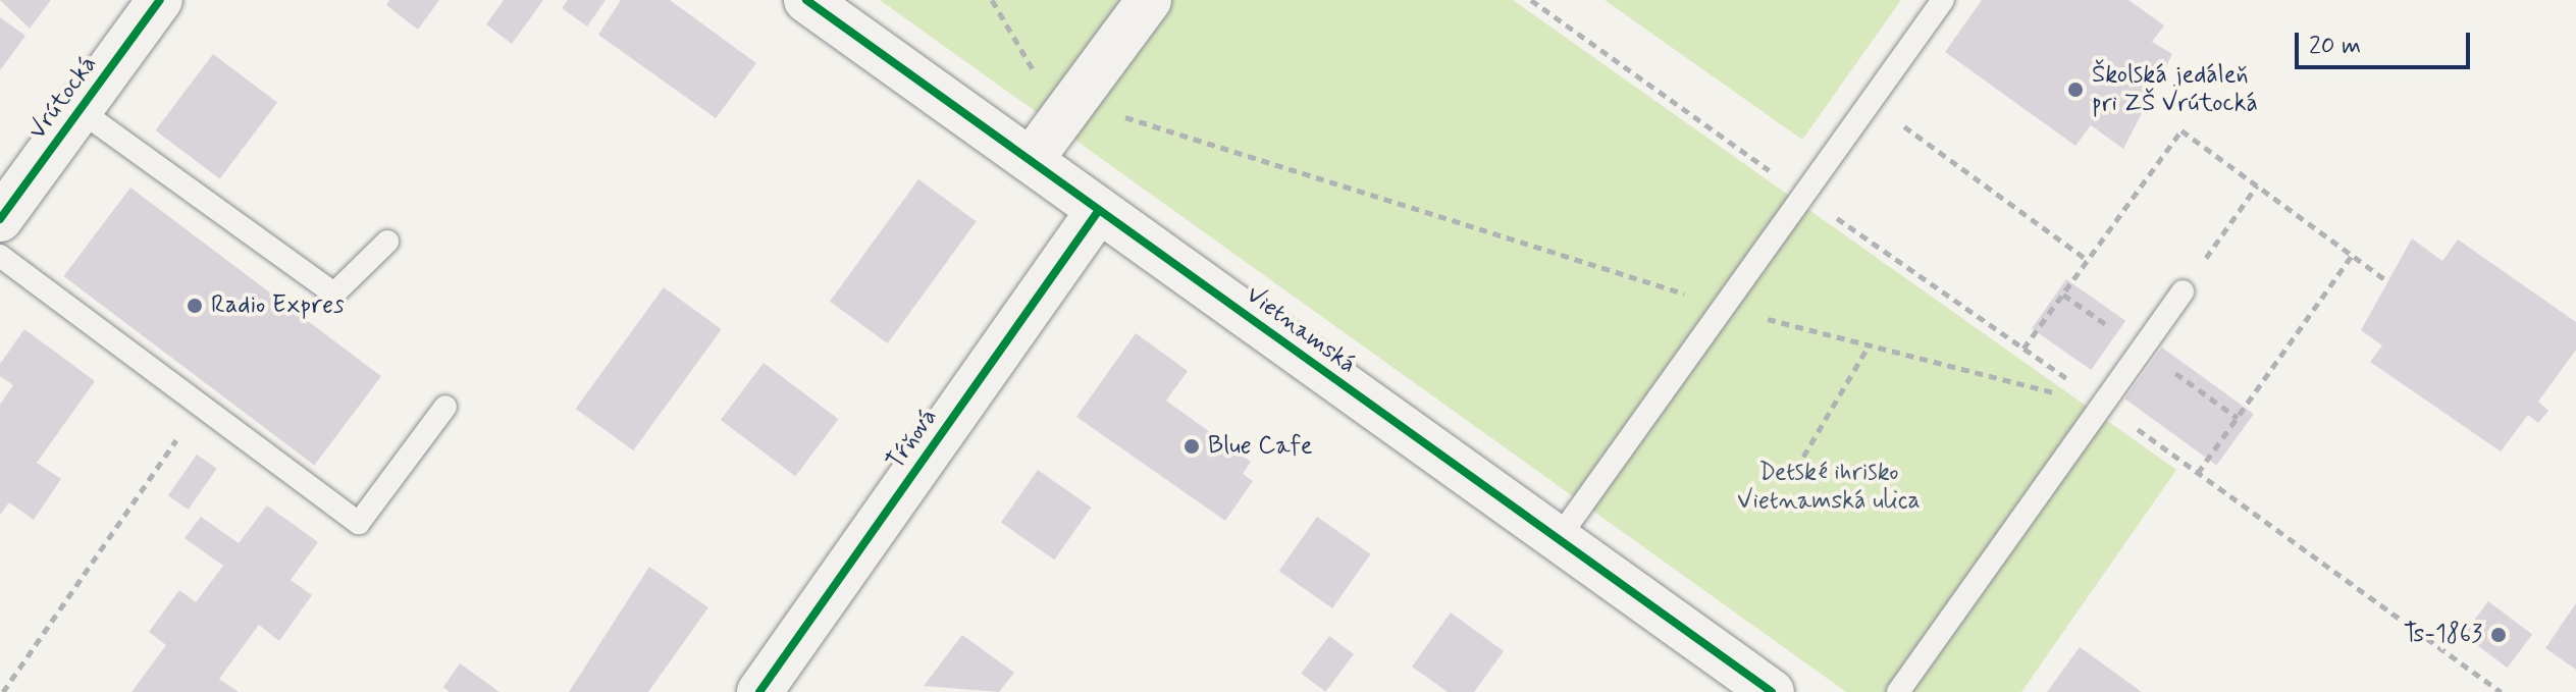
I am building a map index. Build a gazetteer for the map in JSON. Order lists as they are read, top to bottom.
{
  "streets": {
    "street": ["Vrútocká", "Vietnamská", "Tŕňová"]
  },
  "crossings": [
    ["Vietnamská", "Tŕňová"]
  ],
  "parks": ["Detské ihrisko Vietnamská ulica"],
  "places": [
    "Školská jedáleň pri ZŠ Vrútocká",
    "Radio Expres",
    "Blue Cafe",
    "Ts-1863"
  ],
  "scale_bar": "20 m"
}
